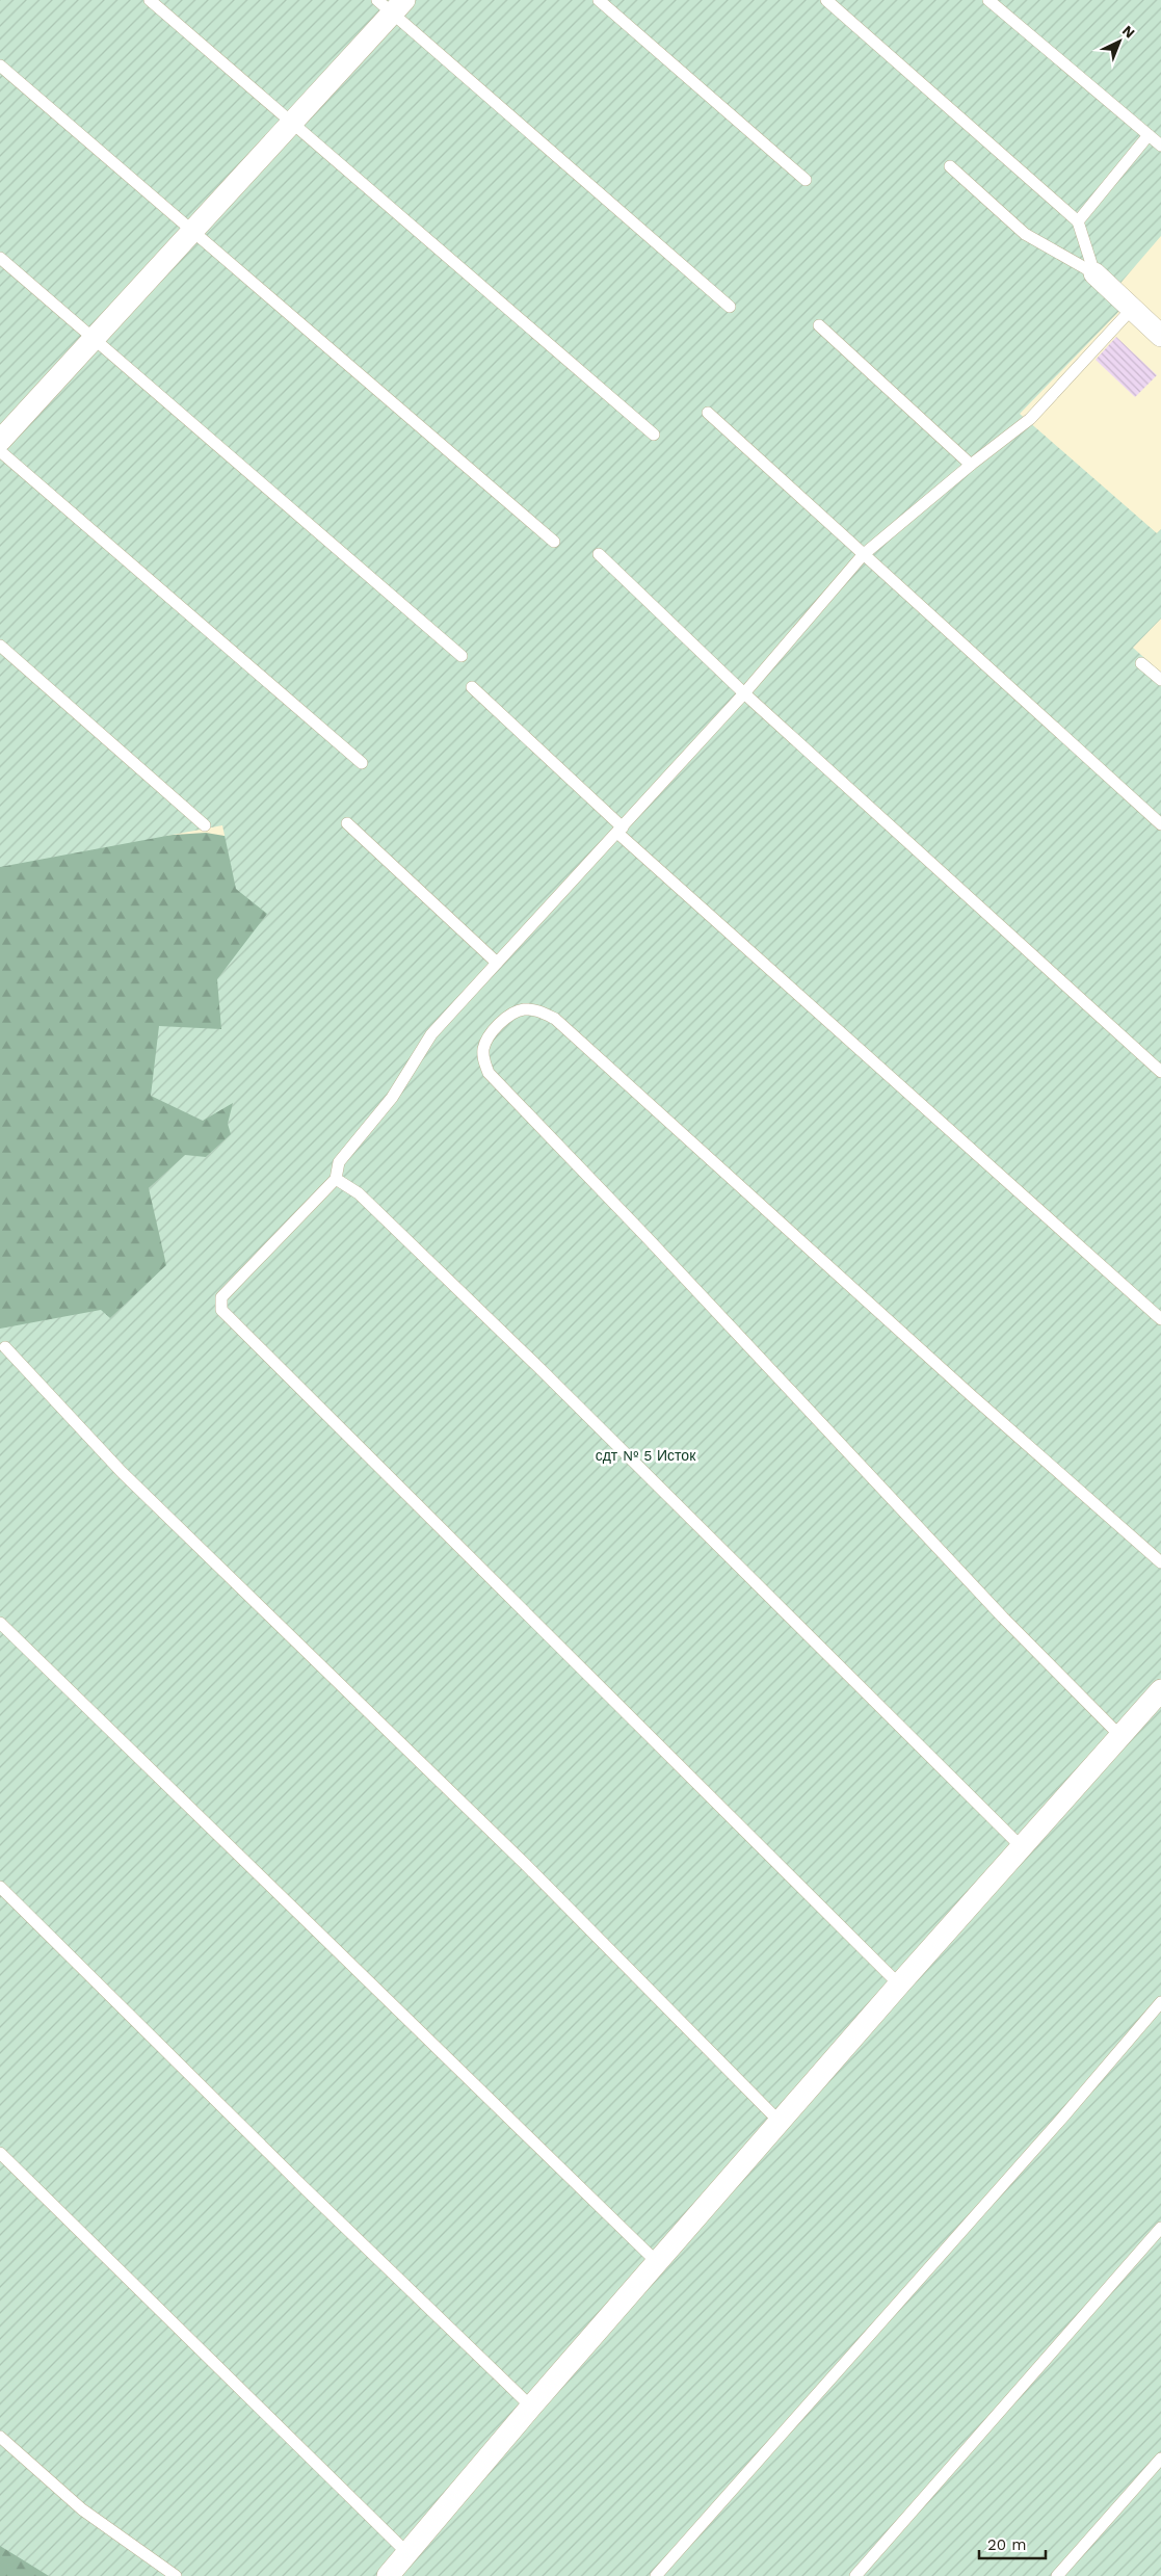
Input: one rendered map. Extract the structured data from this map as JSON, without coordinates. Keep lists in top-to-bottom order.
{
  "parks": ["сдт № 5 Исток"],
  "scale_bar": "20 m",
  "north": "top right"
}
